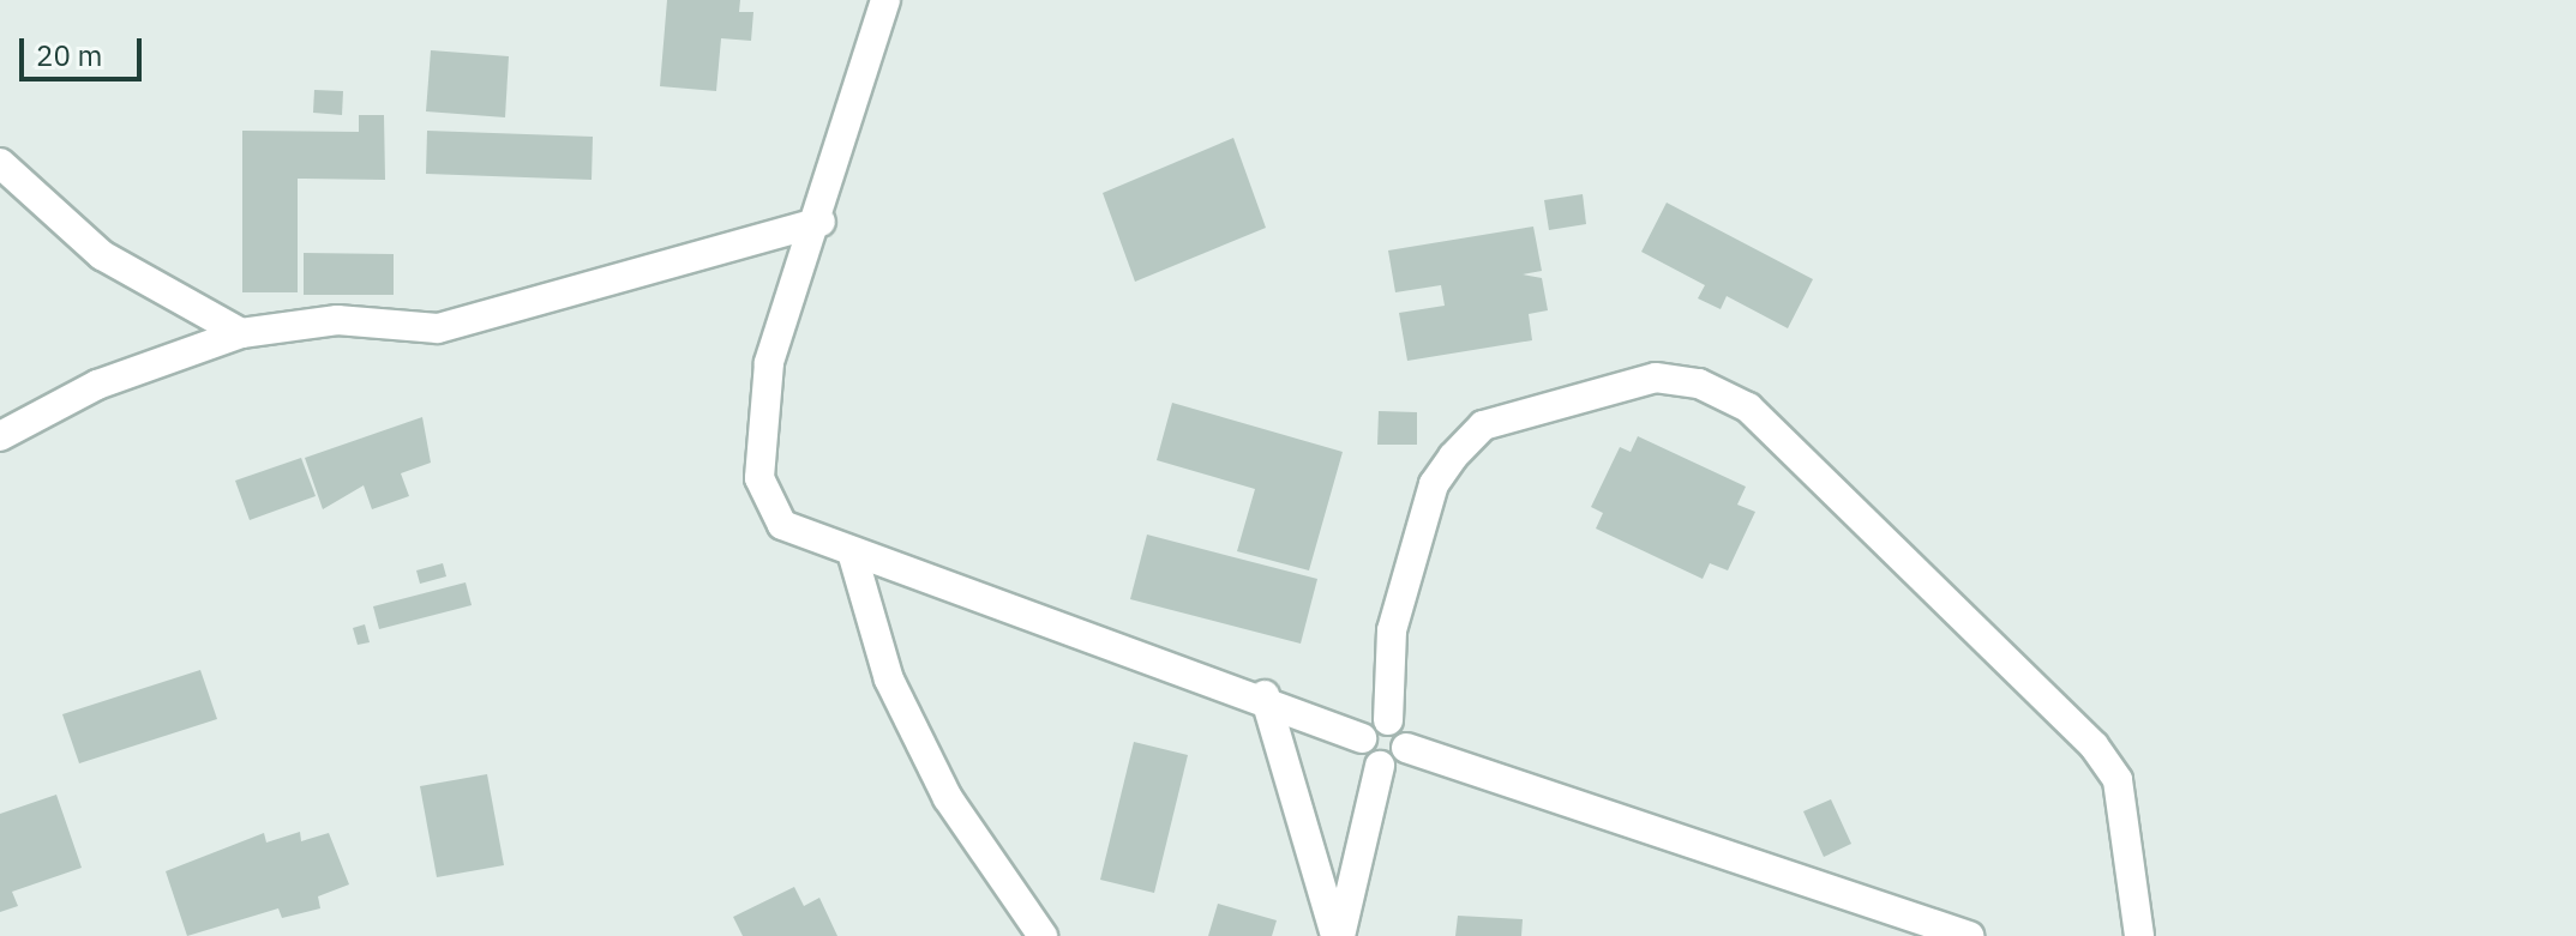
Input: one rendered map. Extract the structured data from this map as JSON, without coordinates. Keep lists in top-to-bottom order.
{
  "scale_bar": "20 m"
}
